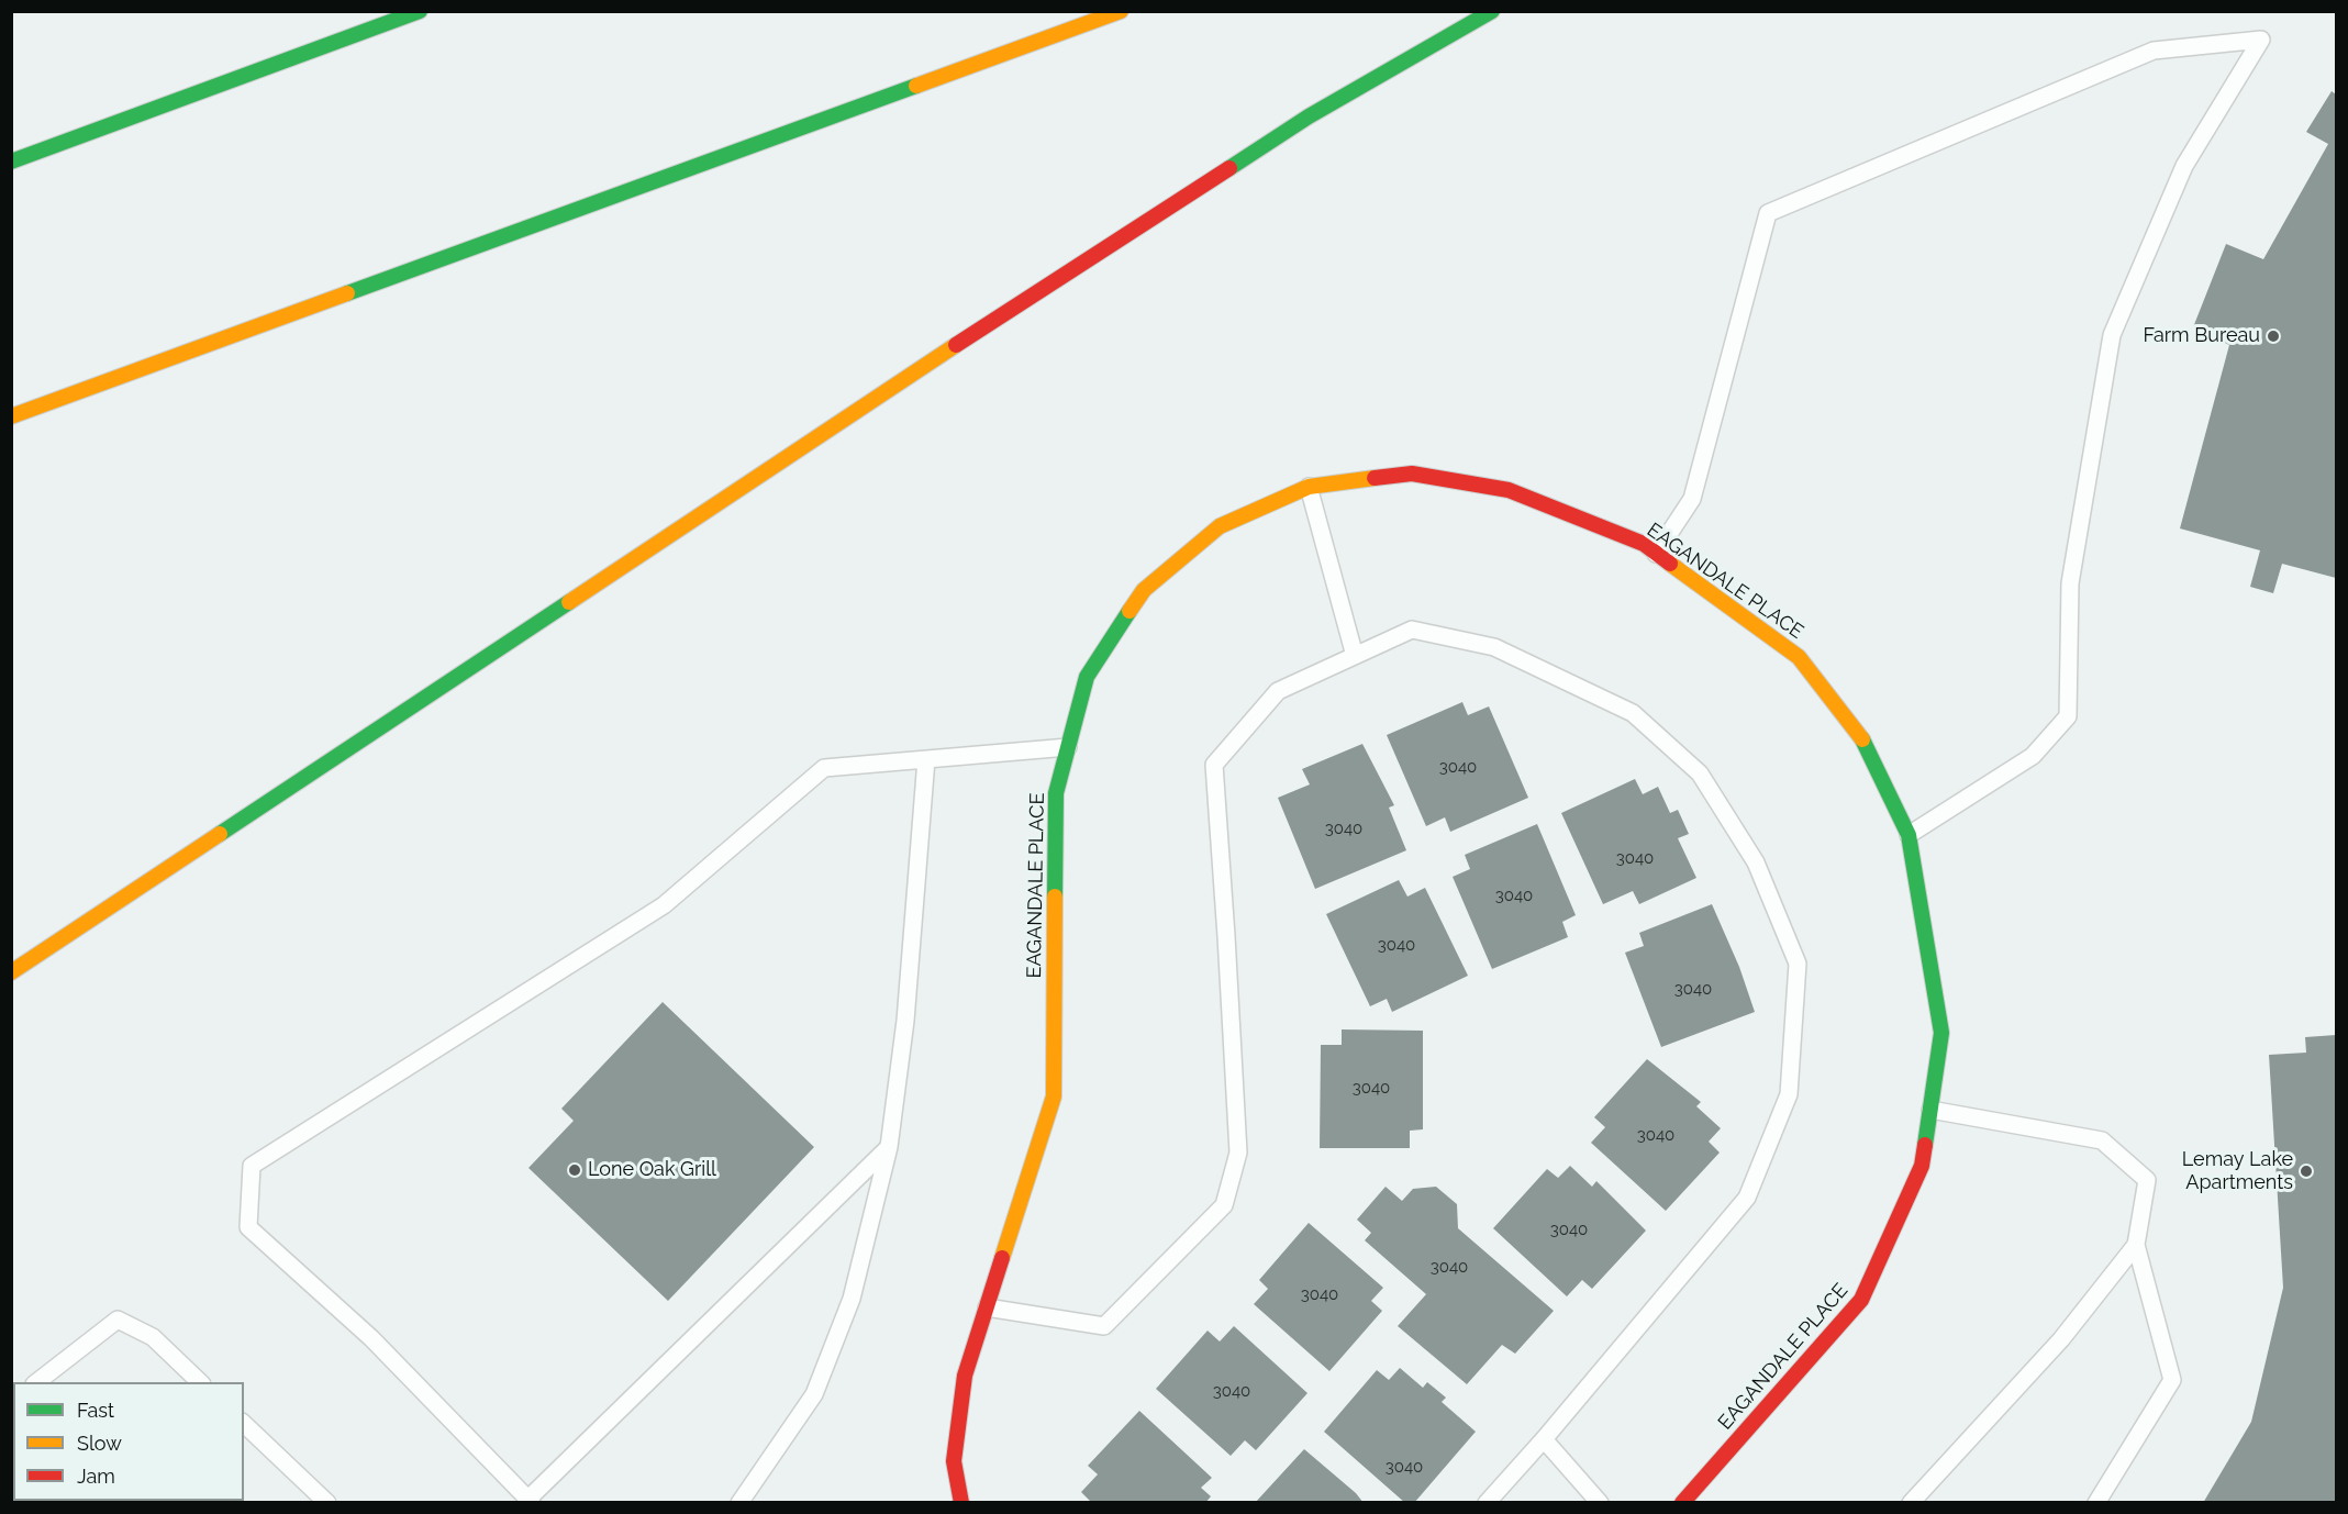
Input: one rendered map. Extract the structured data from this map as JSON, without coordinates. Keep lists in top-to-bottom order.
{
  "streets": {
    "main road": ["EAGANDALE PLACE"]
  },
  "places": ["Farm Bureau", "Lone Oak Grill", "Lemay Lake Apartments"],
  "house_numbers": [
    "3040",
    "3040",
    "3040",
    "3040",
    "3040",
    "3040",
    "3040",
    "3040",
    "3040",
    "3040",
    "3040",
    "3040",
    "3040"
  ],
  "legend": ["Fast", "Slow", "Jam"]
}
